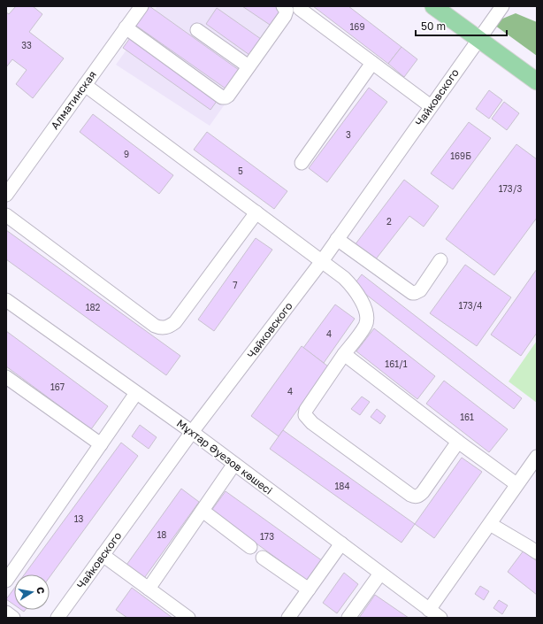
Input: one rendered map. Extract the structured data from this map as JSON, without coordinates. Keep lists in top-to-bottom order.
{
  "streets": {
    "street": ["Чайковского", "Алматинская", "Мұхтар Әуезов көшесі"]
  },
  "crossings": [
    ["Чайковского", "Мұхтар Әуезов көшесі"]
  ],
  "house_numbers": [
    "169",
    "33",
    "3",
    "9",
    "169Б",
    "5",
    "173/3",
    "2",
    "7",
    "173/4",
    "182",
    "4",
    "161/1",
    "167",
    "4",
    "161",
    "184",
    "13",
    "18",
    "173"
  ],
  "scale_bar": "50 m",
  "north": "right"
}
